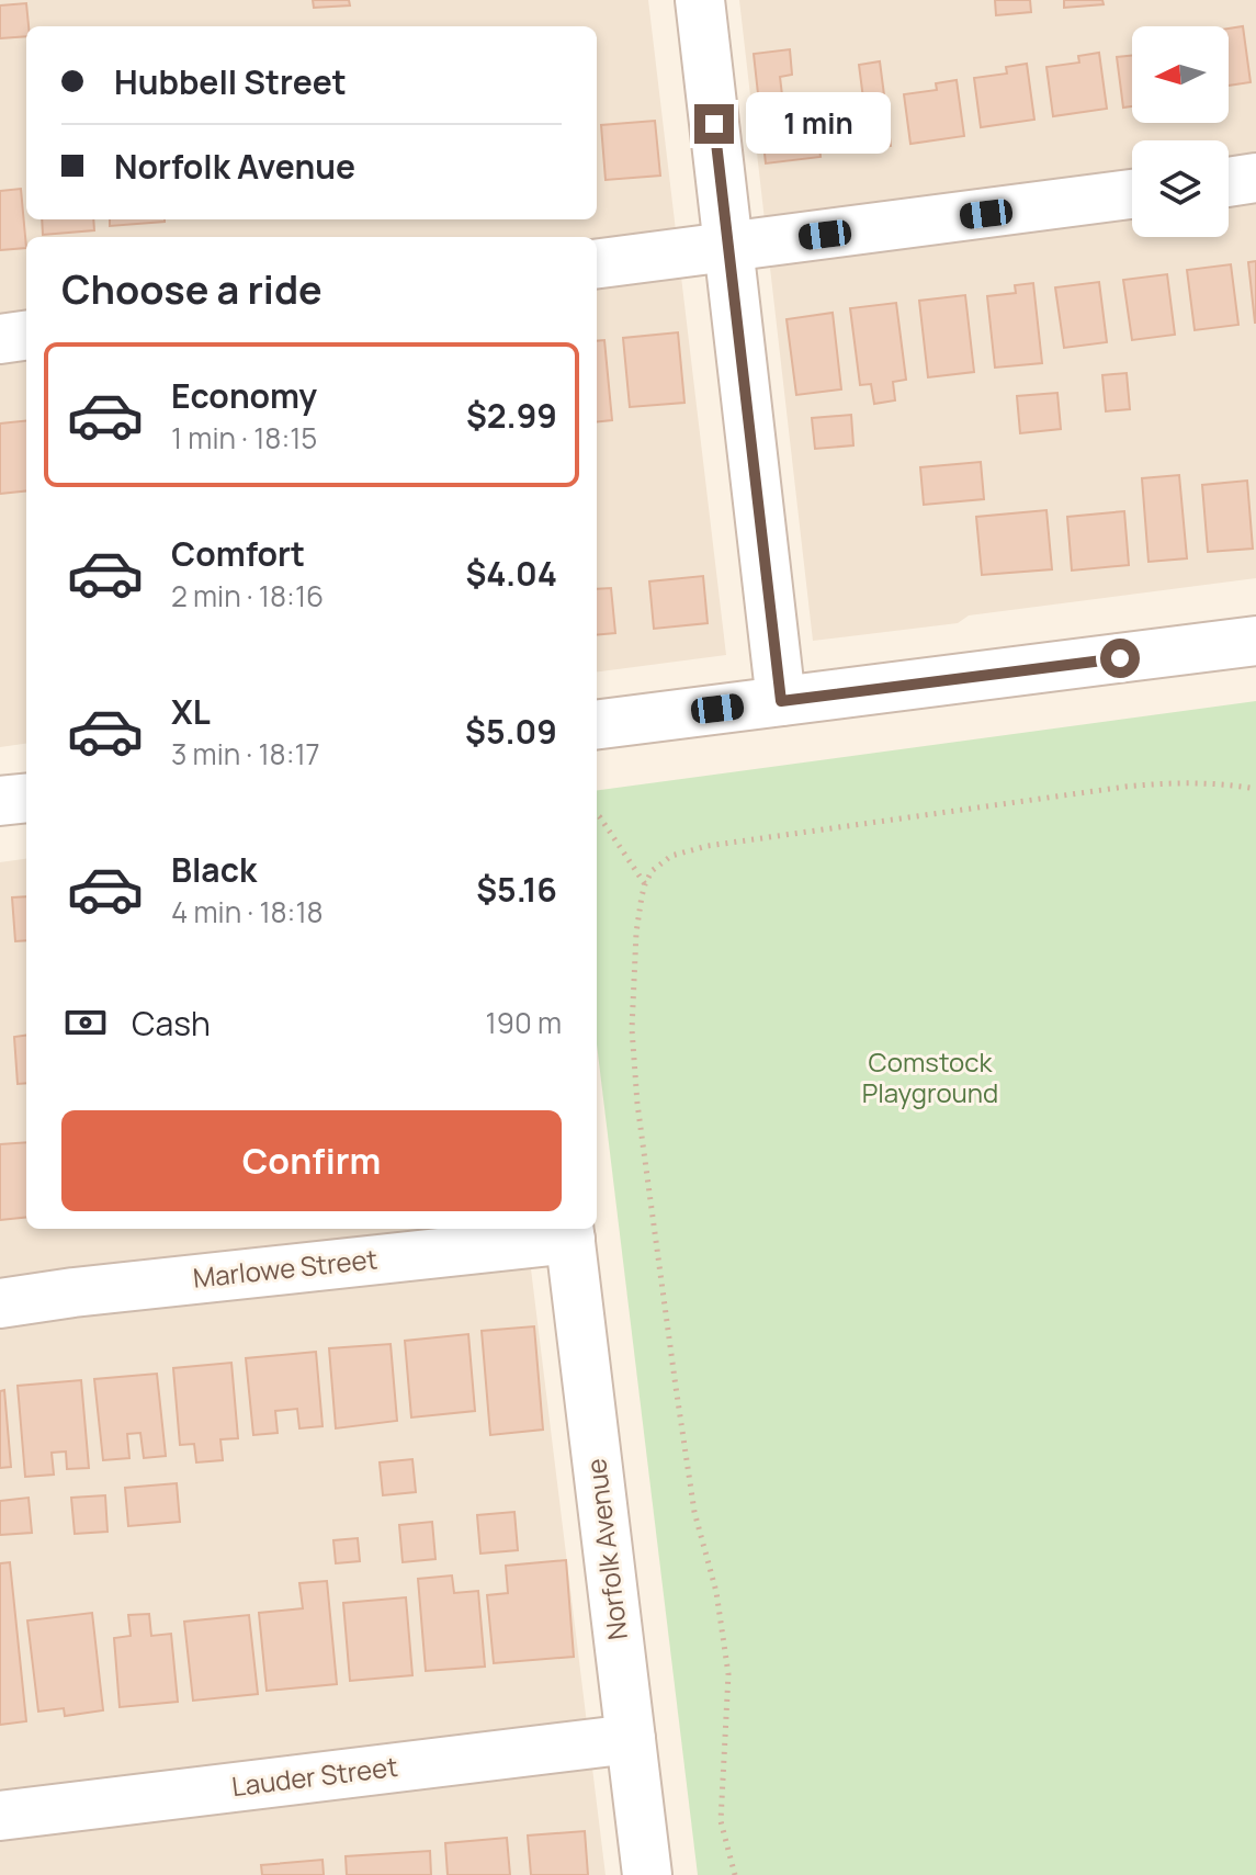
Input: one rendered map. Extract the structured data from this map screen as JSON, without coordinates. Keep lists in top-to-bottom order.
{
  "streets": {
    "street": ["Marlowe Street", "Norfolk Avenue", "Lauder Street"]
  },
  "crossings": [
    ["Marlowe Street", "Norfolk Avenue"],
    ["Norfolk Avenue", "Lauder Street"]
  ],
  "parks": ["Comstock Playground"],
  "north": "left",
  "page": {
    "banner": ["Hubbell Street", "Norfolk Avenue"],
    "bubble": "1 min",
    "heading": "Choose a ride",
    "list": [
      {
        "name": "Economy",
        "note": "1 min · 18:15",
        "value": "$2.99"
      },
      {
        "name": "Comfort",
        "note": "2 min · 18:16",
        "value": "$4.04"
      },
      {
        "name": "XL",
        "note": "3 min · 18:17",
        "value": "$5.09"
      },
      {
        "name": "Black",
        "note": "4 min · 18:18",
        "value": "$5.16"
      }
    ],
    "pay": ["Cash", "190 m"],
    "buttons": "Confirm"
  }
}
